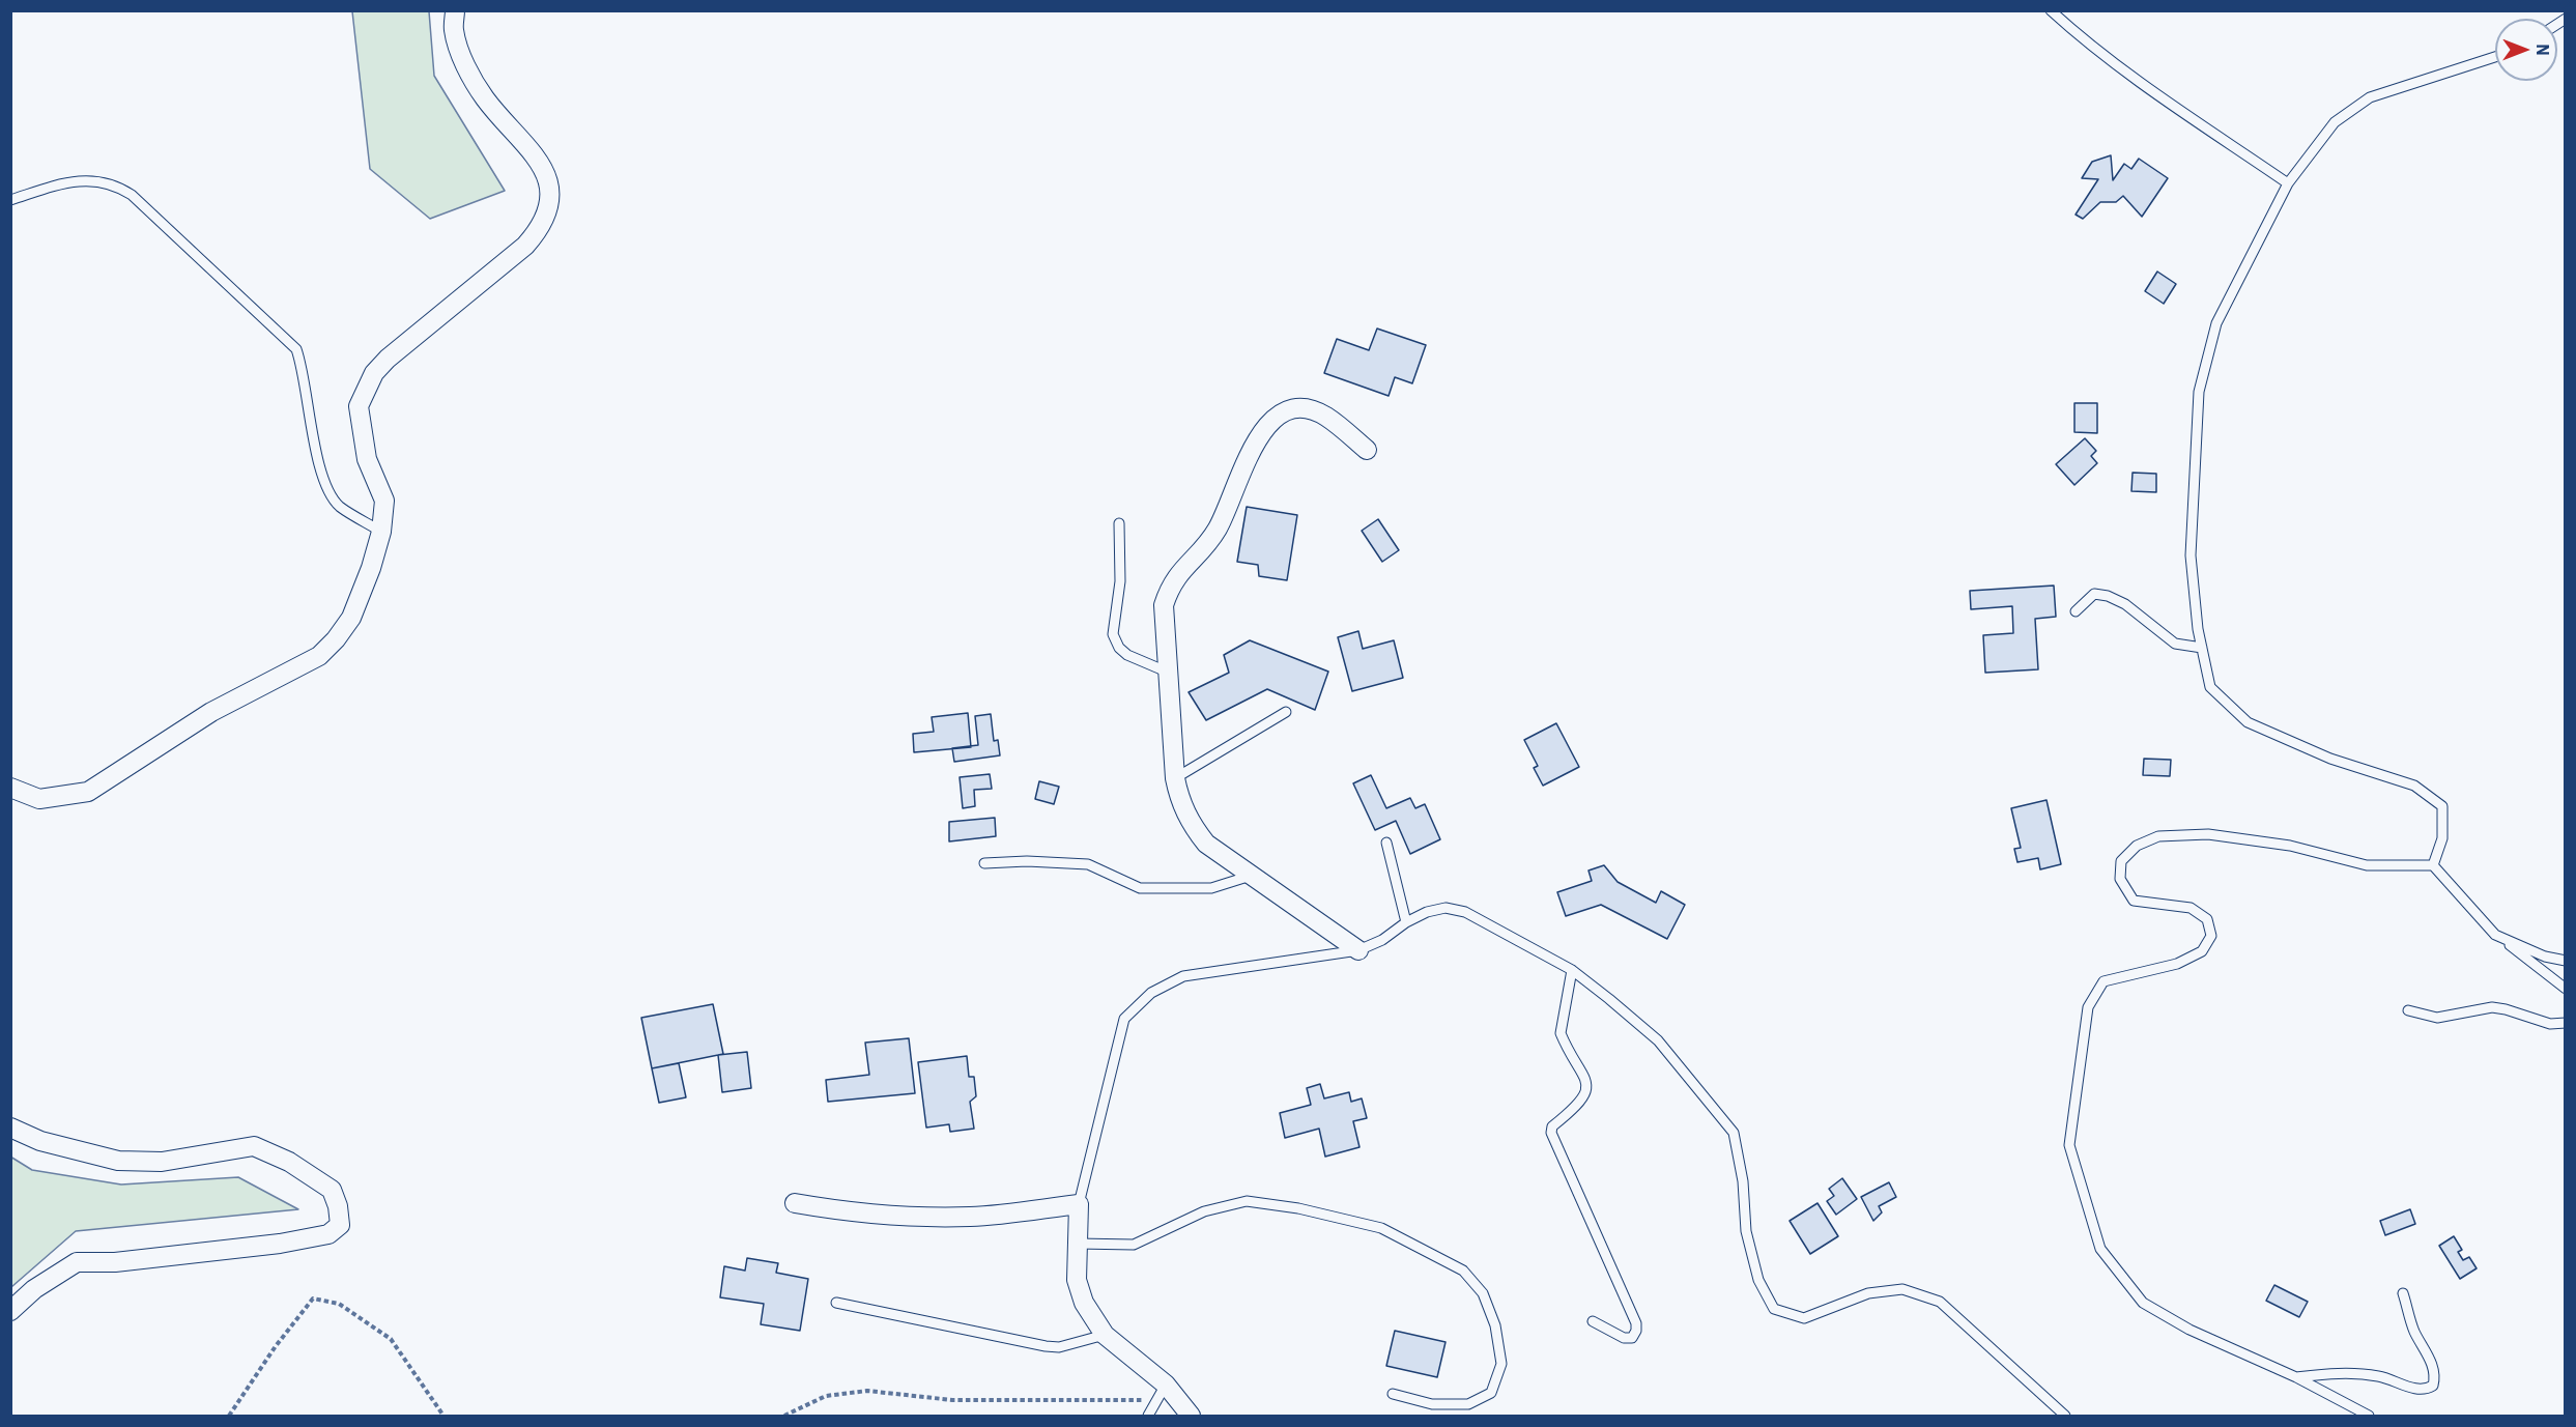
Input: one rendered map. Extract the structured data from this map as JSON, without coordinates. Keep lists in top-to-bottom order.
{
  "north": "right"
}
